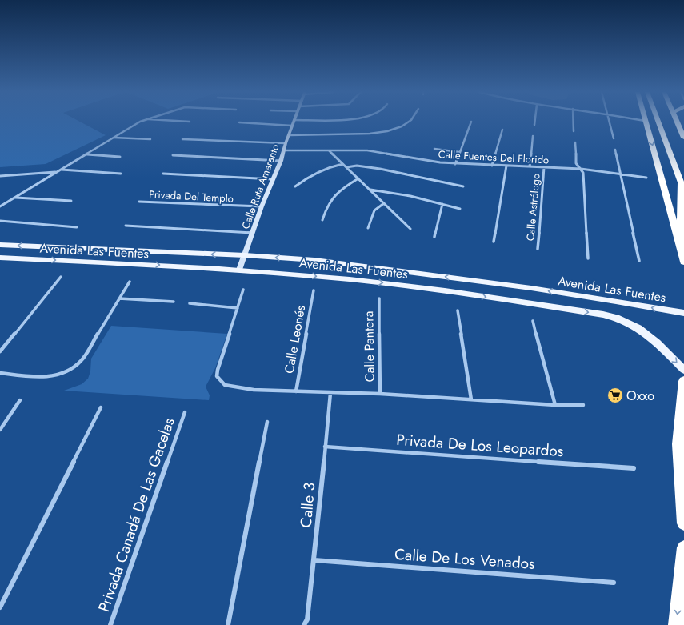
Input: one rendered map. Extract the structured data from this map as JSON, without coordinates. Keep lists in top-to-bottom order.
{
  "streets": {
    "main road": ["Calle Ruta Amaranto", "Avenida Las Fuentes"],
    "street": [
      "Calle Fuentes Del Florido",
      "Privada Del Templo",
      "Calle Astrólogo",
      "Calle Leonés",
      "Calle Pantera",
      "Privada De Los Leopardos",
      "Calle 3",
      "Privada Canadá De Las Gacelas",
      "Calle De Los Venados"
    ]
  },
  "crossings": [
    ["Calle Fuentes Del Florido", "Calle Ruta Amaranto"],
    ["Calle Fuentes Del Florido", "Calle Astrólogo"],
    ["Calle Ruta Amaranto", "Privada Del Templo"],
    ["Calle Ruta Amaranto", "Avenida Las Fuentes"],
    ["Privada De Los Leopardos", "Calle 3"],
    ["Calle 3", "Calle De Los Venados"]
  ],
  "places": {
    "supermarket": ["Oxxo"]
  }
}
